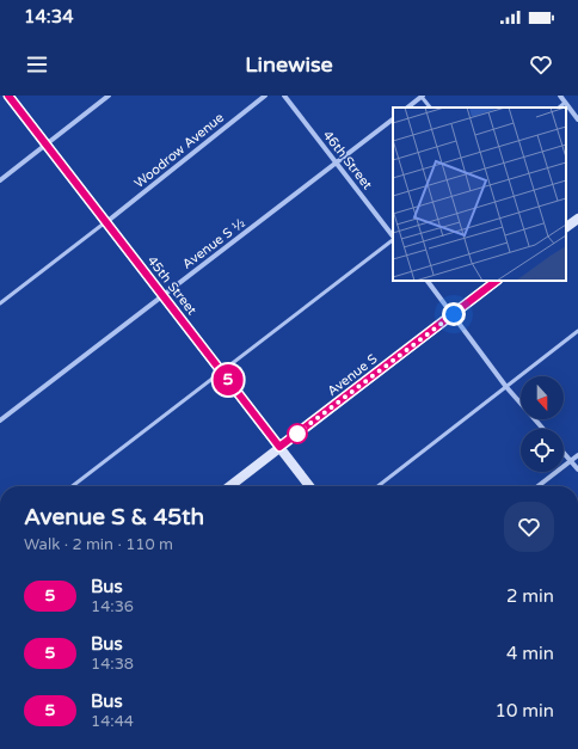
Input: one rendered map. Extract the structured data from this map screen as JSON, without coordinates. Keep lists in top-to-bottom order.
{
  "streets": {
    "main road": ["45th Street", "Avenue S"],
    "street": ["Woodrow Avenue", "46th Street", "Avenue S ½"]
  },
  "crossings": [
    ["Woodrow Avenue", "45th Street"],
    ["46th Street", "Avenue S ½"],
    ["Avenue S ½", "45th Street"],
    ["45th Street", "Avenue S"]
  ],
  "lines": ["bus line 5"],
  "north": "bottom",
  "page": {
    "status": "14:34",
    "header": "Linewise",
    "on_map": "5",
    "heading": ["Avenue S & 45th", "Walk · 2 min · 110 m"],
    "list": [
      {
        "mark": "5",
        "name": "Bus",
        "note": "14:36",
        "value": "2 min"
      },
      {
        "mark": "5",
        "name": "Bus",
        "note": "14:38",
        "value": "4 min"
      },
      {
        "mark": "5",
        "name": "Bus",
        "note": "14:44",
        "value": "10 min"
      }
    ]
  }
}
